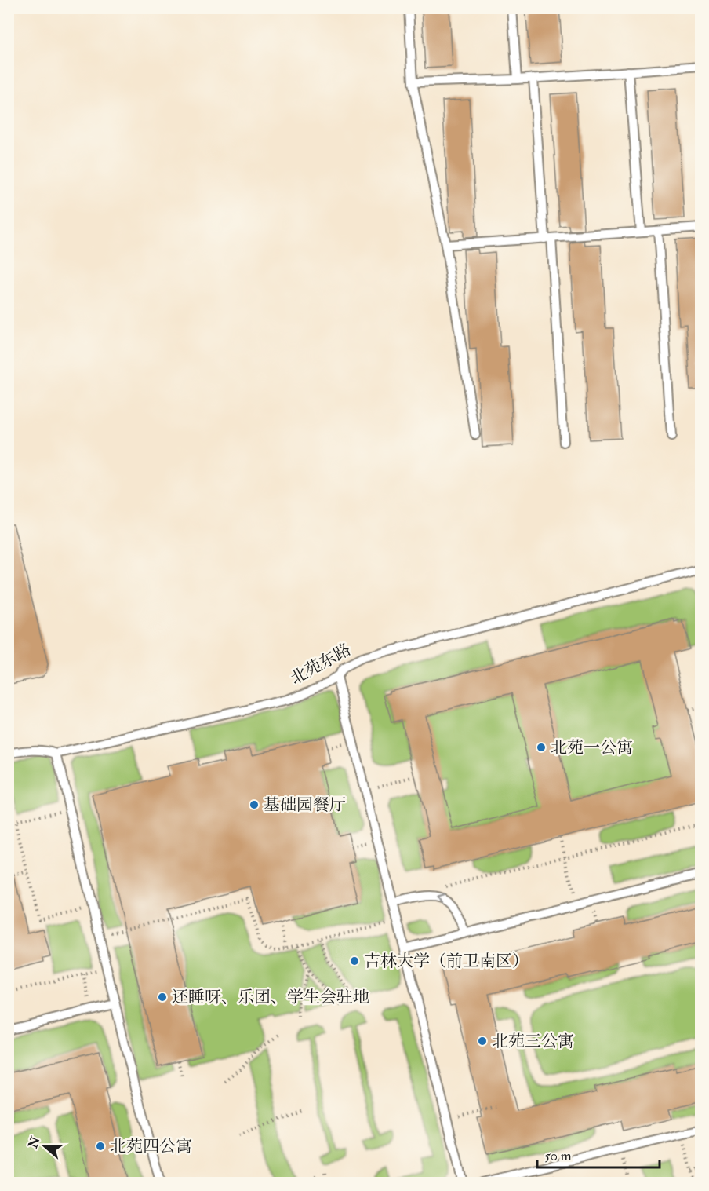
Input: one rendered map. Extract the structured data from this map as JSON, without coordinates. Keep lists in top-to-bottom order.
{
  "streets": {
    "lane": ["北苑东路"]
  },
  "places": [
    "北苑一公寓",
    "基础园餐厅",
    "吉林大学（前卫南区）",
    "还睡呀、乐团、学生会驻地",
    "北苑三公寓",
    "北苑四公寓"
  ],
  "scale_bar": "50 m",
  "north": "left"
}
